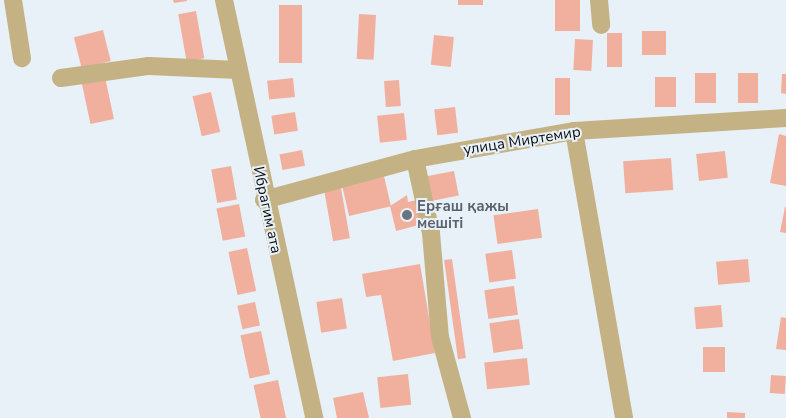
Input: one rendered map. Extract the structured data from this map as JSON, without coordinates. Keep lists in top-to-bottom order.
{
  "streets": {
    "street": ["улица Миртемир", "Ибрагим ата"]
  },
  "crossings": [
    ["улица Миртемир", "Ибрагим ата"]
  ],
  "places": ["Ерғаш қажы мешіті"]
}
